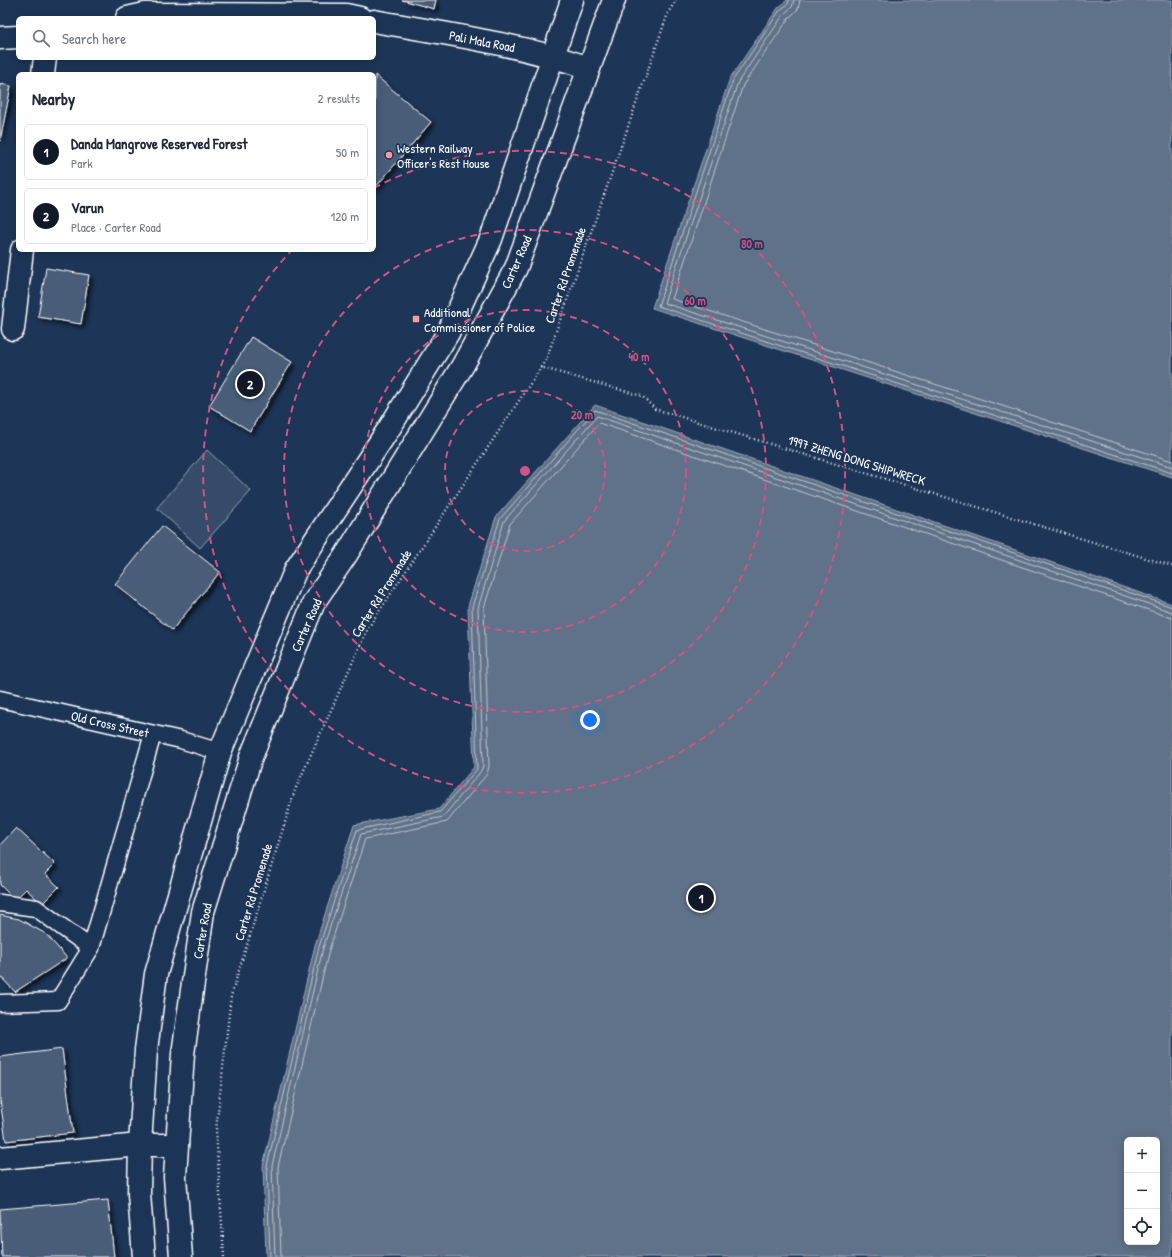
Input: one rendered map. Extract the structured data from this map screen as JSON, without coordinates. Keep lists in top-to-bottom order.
{
  "streets": {
    "main road": ["Pali Mala Road", "Carter Road"],
    "lane": ["Old Cross Street"],
    "path": ["Carter Rd Promenade", "1997 ZHENG DONG SHIPWRECK"]
  },
  "crossings": [
    ["Pali Mala Road", "Carter Road"],
    ["Carter Rd Promenade", "1997 ZHENG DONG SHIPWRECK"]
  ],
  "places": {
    "other": ["Western Railway Officer's Rest House"],
    "transit": ["Additional Commissioner of Police"]
  },
  "page": {
    "search": "Search here",
    "heading": ["Nearby", "2 results"],
    "list": [
      {
        "mark": "1",
        "name": "Danda Mangrove Reserved Forest",
        "note": "Park",
        "value": "50 m"
      },
      {
        "mark": "2",
        "name": "Varun",
        "note": "Place · Carter Road",
        "value": "120 m"
      }
    ],
    "pins": ["2", "1"],
    "map_buttons": ["+", "−"]
  },
  "rings": [
    "80 m",
    "60 m",
    "40 m",
    "20 m"
  ]
}
